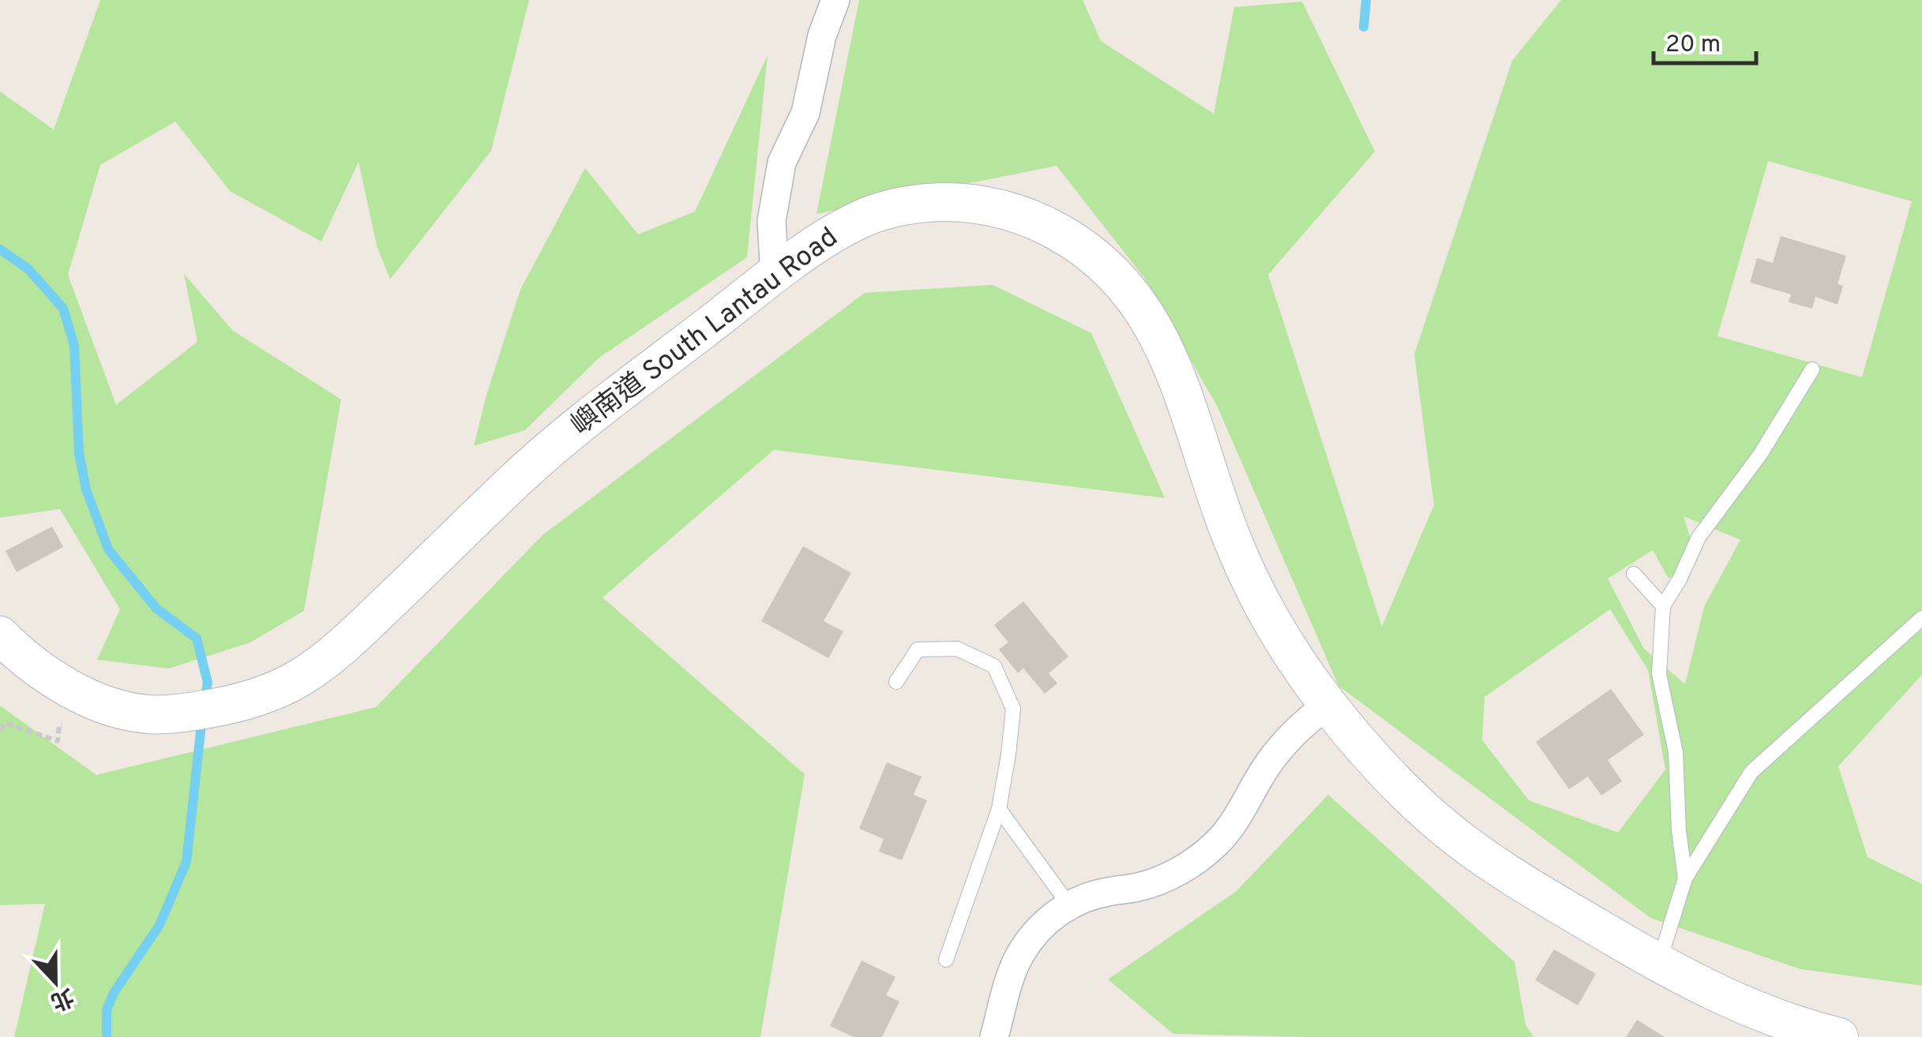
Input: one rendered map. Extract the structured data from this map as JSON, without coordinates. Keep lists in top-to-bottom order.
{
  "streets": {
    "main road": ["嶼南道 South Lantau Road"]
  },
  "scale_bar": "20 m",
  "north": "bottom"
}
